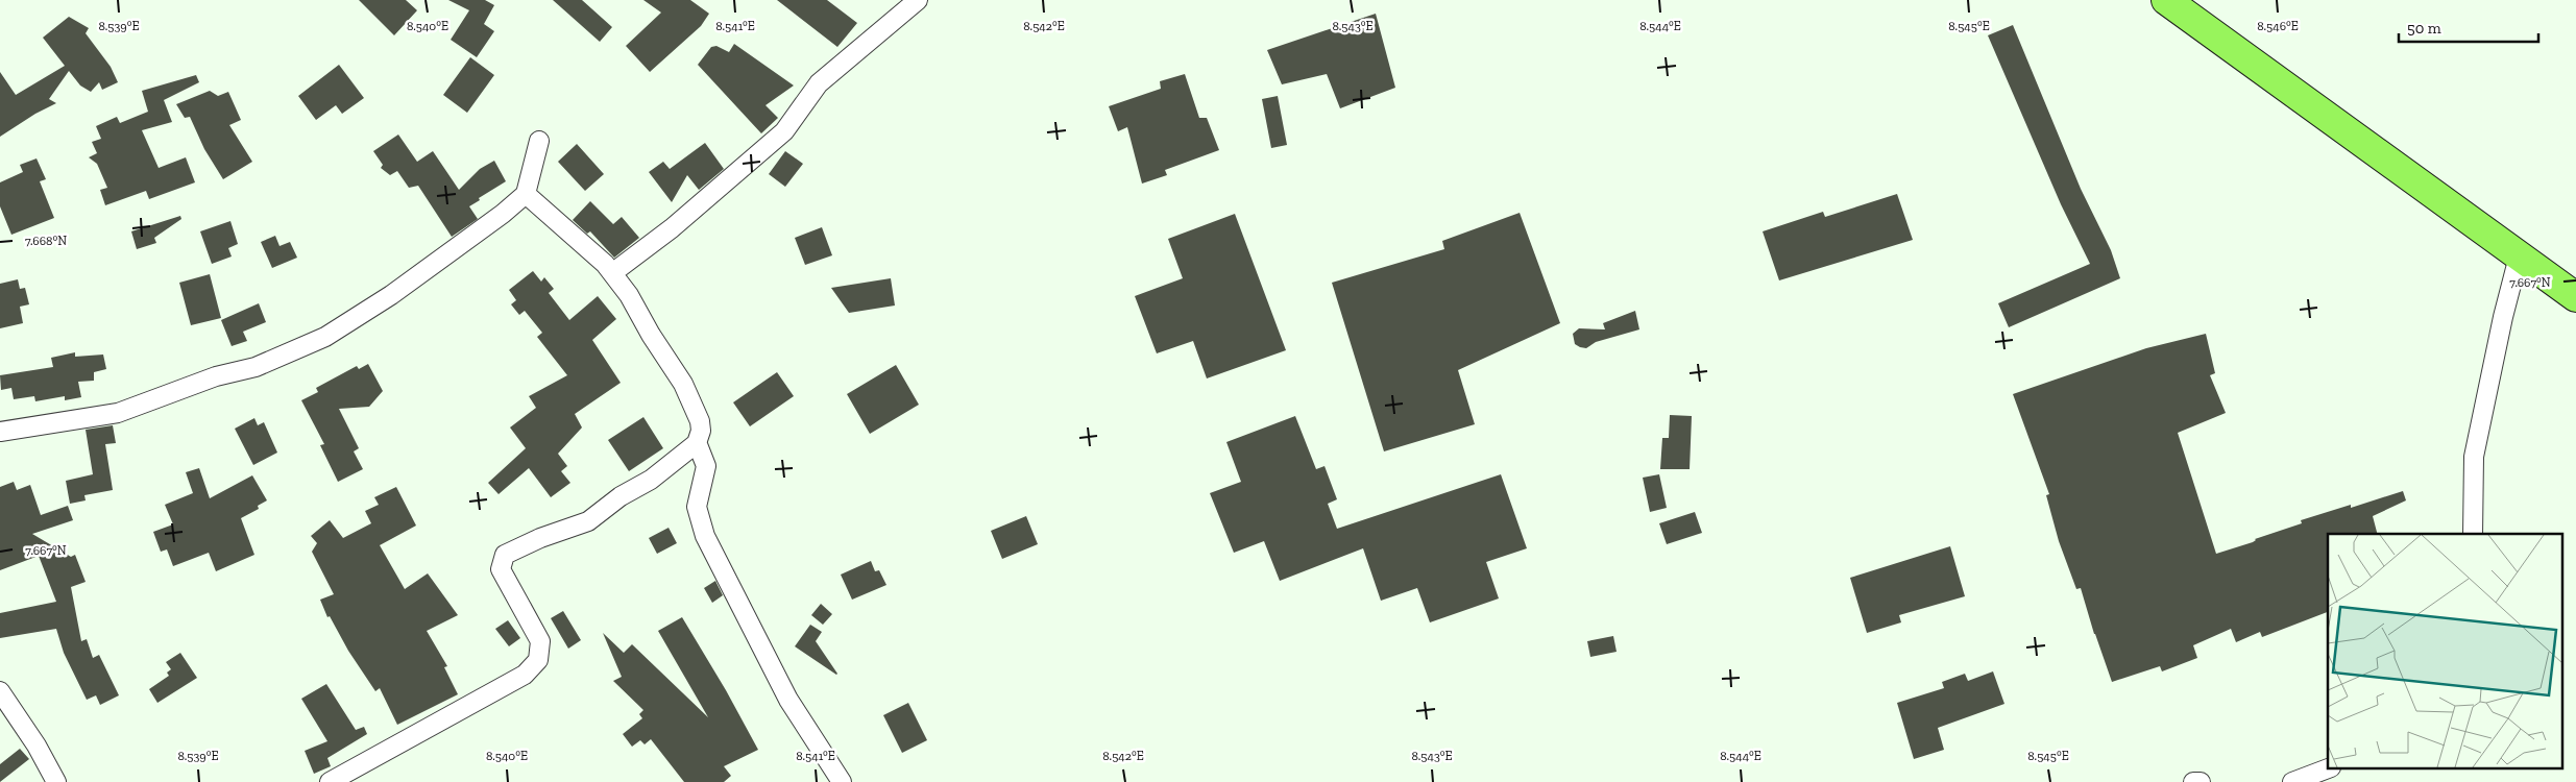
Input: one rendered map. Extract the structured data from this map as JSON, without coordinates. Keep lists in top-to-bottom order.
{
  "scale_bar": "50 m",
  "coordinates": [
    "8.539°E",
    "8.540°E",
    "8.541°E",
    "8.542°E",
    "8.543°E",
    "8.544°E",
    "8.545°E",
    "8.546°E",
    "7.668°N",
    "7.667°N"
  ]
}
